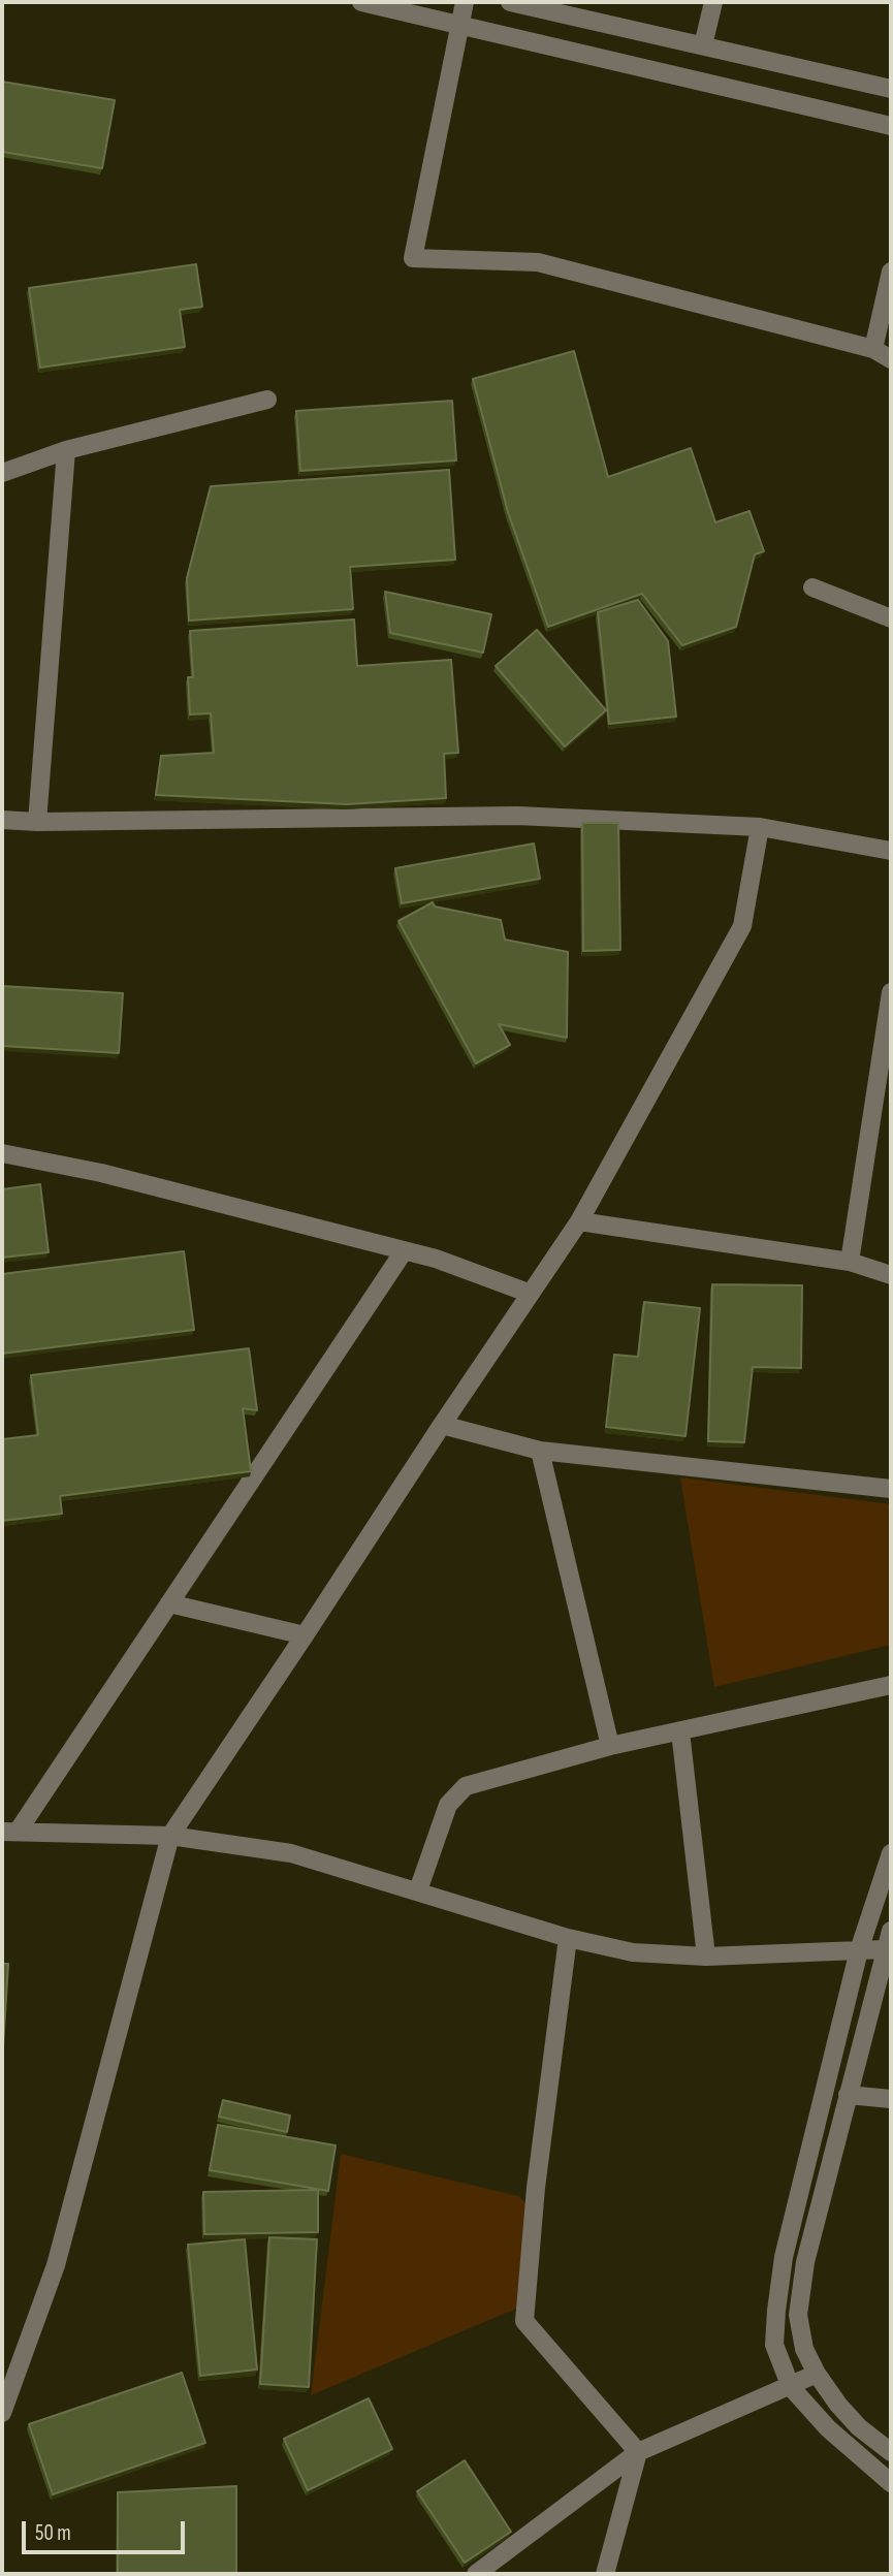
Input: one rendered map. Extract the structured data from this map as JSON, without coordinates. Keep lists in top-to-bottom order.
{
  "scale_bar": "50 m"
}
